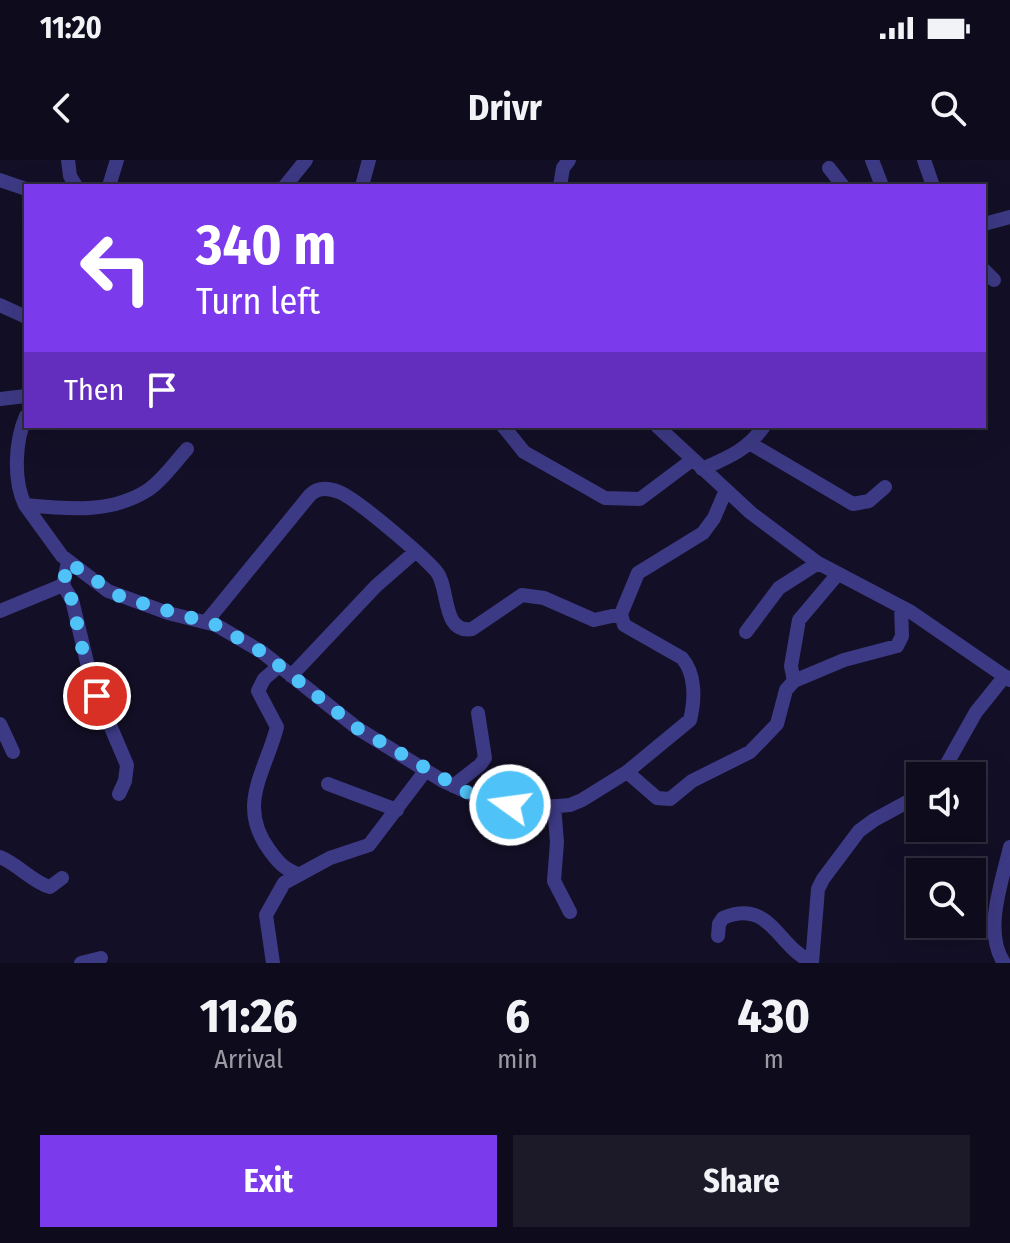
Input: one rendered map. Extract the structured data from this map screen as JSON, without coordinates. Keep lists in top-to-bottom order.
{
  "page": {
    "status": "11:20",
    "header": "Drivr",
    "turn": ["340 m", "Turn left"],
    "then": "Then",
    "eta": [
      "11:26",
      "Arrival",
      "6",
      "min",
      "430",
      "m"
    ],
    "buttons": ["Exit", "Share"]
  }
}
